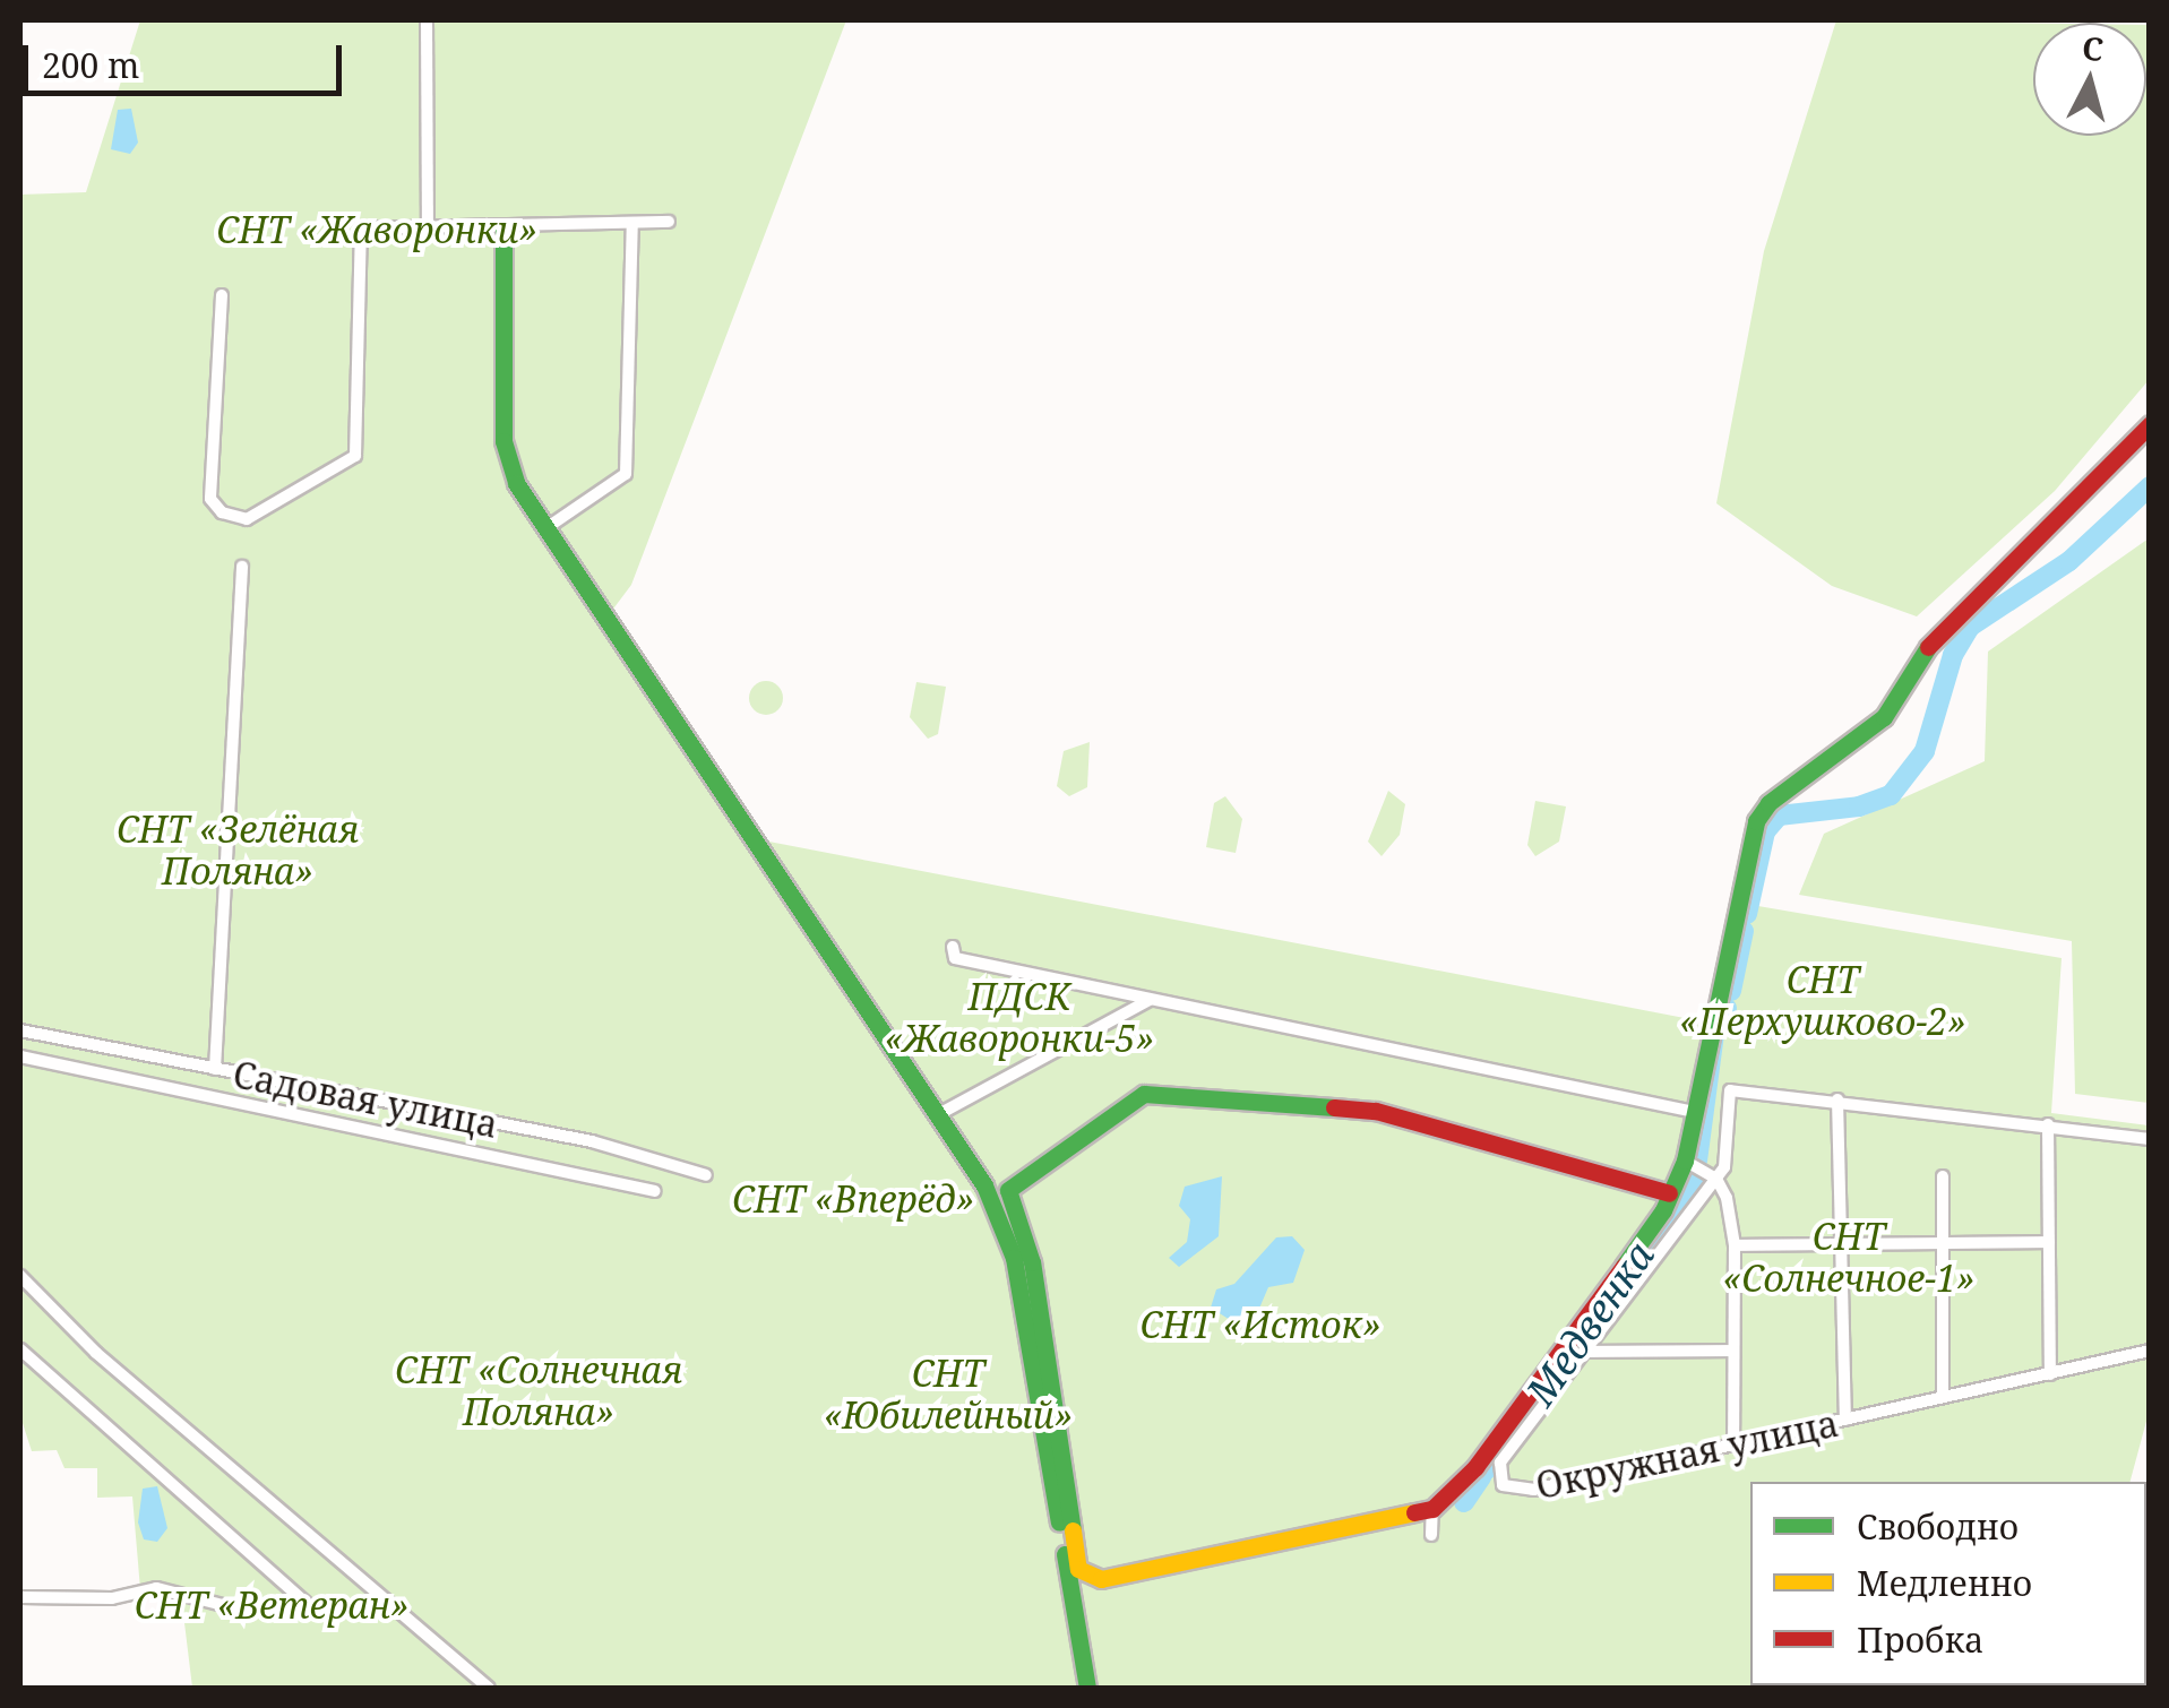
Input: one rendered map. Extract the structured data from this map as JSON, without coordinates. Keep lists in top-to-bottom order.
{
  "streets": {
    "street": ["Садовая улица", "Окружная улица"]
  },
  "water": ["Медвенка"],
  "parks": [
    "СНТ «Жаворонки»",
    "СНТ «Зелёная Поляна»",
    "СНТ «Перхушково-2»",
    "ПДСК «Жаворонки-5»",
    "СНТ «Вперёд»",
    "СНТ «Солнечное-1»",
    "СНТ «Исток»",
    "СНТ «Солнечная Поляна»",
    "СНТ «Юбилейный»",
    "СНТ «Ветеран»"
  ],
  "legend": ["Свободно", "Медленно", "Пробка"],
  "scale_bar": "200 m",
  "north": "top"
}
